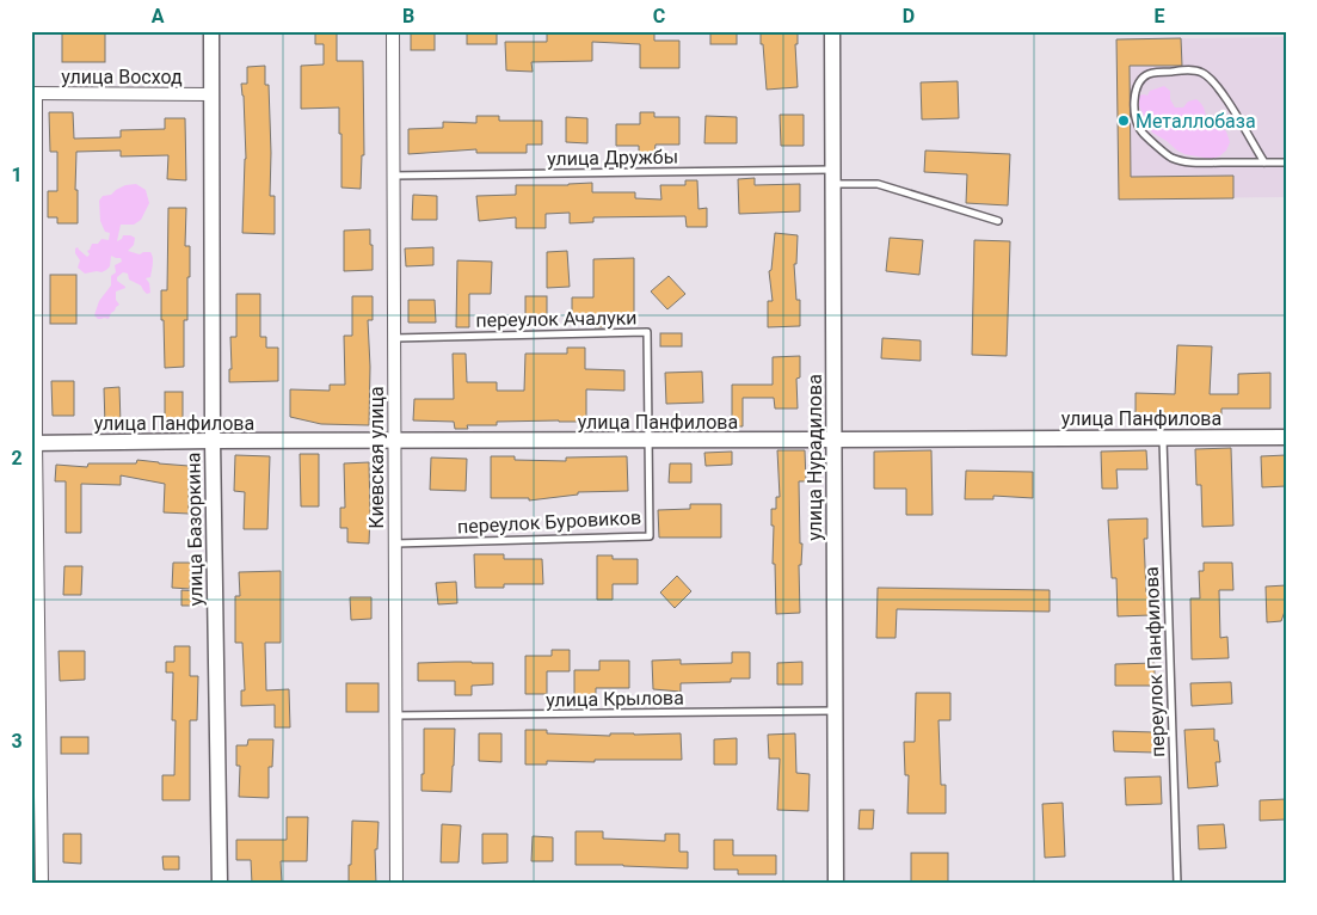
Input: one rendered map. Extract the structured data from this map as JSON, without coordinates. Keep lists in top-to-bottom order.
{
  "streets": {
    "street": [
      "улица Восход",
      "улица Панфилова",
      "Киевская улица",
      "улица Нурадилова",
      "улица Базоркина"
    ],
    "lane": [
      "улица Дружбы",
      "переулок Ачалуки",
      "переулок Буровиков",
      "переулок Панфилова",
      "улица Крылова"
    ]
  },
  "crossings": [
    ["улица Восход", "улица Базоркина"],
    ["улица Дружбы", "Киевская улица"],
    ["улица Дружбы", "улица Нурадилова"],
    ["переулок Ачалуки", "улица Панфилова"],
    ["переулок Ачалуки", "Киевская улица"],
    ["переулок Ачалуки", "переулок Буровиков"],
    ["улица Панфилова", "Киевская улица"],
    ["улица Панфилова", "улица Нурадилова"],
    ["улица Панфилова", "переулок Буровиков"],
    ["улица Панфилова", "улица Базоркина"],
    ["улица Панфилова", "переулок Панфилова"],
    ["Киевская улица", "переулок Буровиков"],
    ["Киевская улица", "улица Крылова"],
    ["улица Нурадилова", "улица Крылова"]
  ],
  "places": ["Металлобаза"],
  "grid": {
    "columns": [
      "A",
      "B",
      "C",
      "D",
      "E"
    ],
    "rows": ["1", "2", "3"]
  }
}
